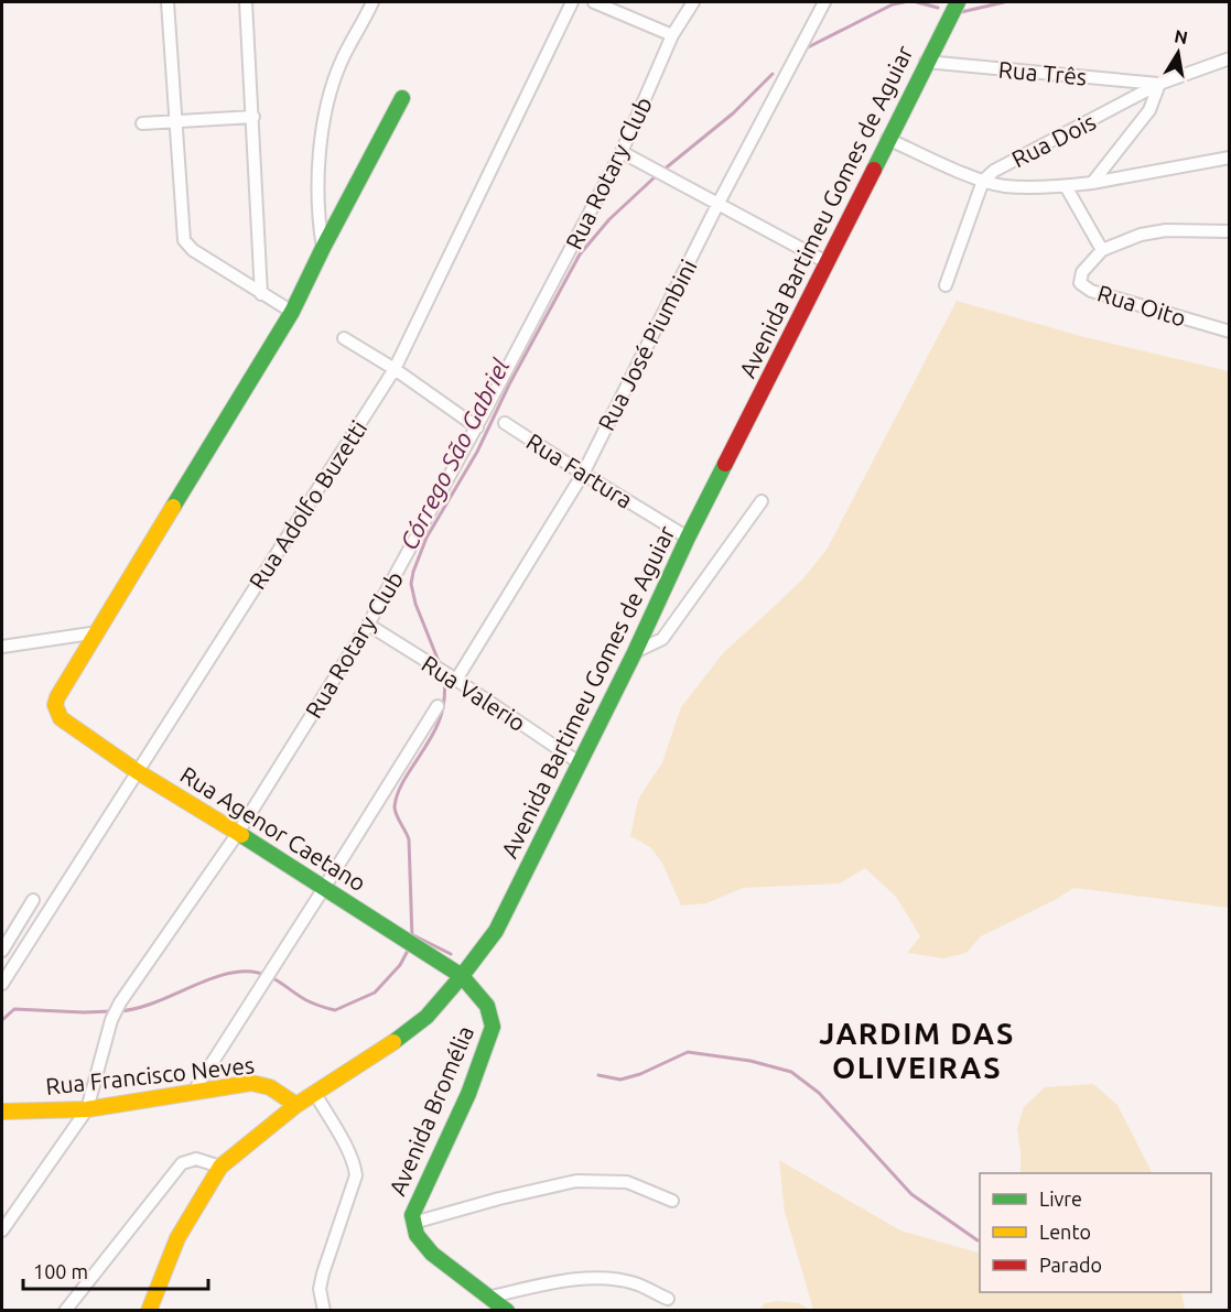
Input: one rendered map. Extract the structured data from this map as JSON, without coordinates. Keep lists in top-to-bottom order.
{
  "streets": {
    "street": [
      "Rua Três",
      "Rua Dois",
      "Rua Rotary Club",
      "Avenida Bartimeu Gomes de Aguiar",
      "Rua Oito",
      "Rua José Piumbini",
      "Rua Fartura",
      "Rua Adolfo Buzetti",
      "Rua Valerio",
      "Rua Agenor Caetano",
      "Rua Francisco Neves",
      "Avenida Bromélia"
    ]
  },
  "crossings": [
    ["Rua Três", "Rua Dois"],
    ["Rua Três", "Avenida Bartimeu Gomes de Aguiar"],
    ["Rua Rotary Club", "Rua Valerio"],
    ["Rua Rotary Club", "Rua Agenor Caetano"],
    ["Rua Rotary Club", "Rua Francisco Neves"],
    ["Avenida Bartimeu Gomes de Aguiar", "Rua Fartura"],
    ["Avenida Bartimeu Gomes de Aguiar", "Rua Valerio"],
    ["Avenida Bartimeu Gomes de Aguiar", "Rua Agenor Caetano"],
    ["Avenida Bartimeu Gomes de Aguiar", "Rua Francisco Neves"],
    ["Avenida Bartimeu Gomes de Aguiar", "Avenida Bromélia"],
    ["Rua José Piumbini", "Rua Fartura"],
    ["Rua José Piumbini", "Rua Valerio"],
    ["Rua Adolfo Buzetti", "Rua Agenor Caetano"],
    ["Rua Agenor Caetano", "Avenida Bromélia"]
  ],
  "districts": ["JARDIM DAS OLIVEIRAS"],
  "water": ["Córrego São Gabriel"],
  "legend": ["Livre", "Lento", "Parado"],
  "scale_bar": "100 m",
  "north": "top"
}
